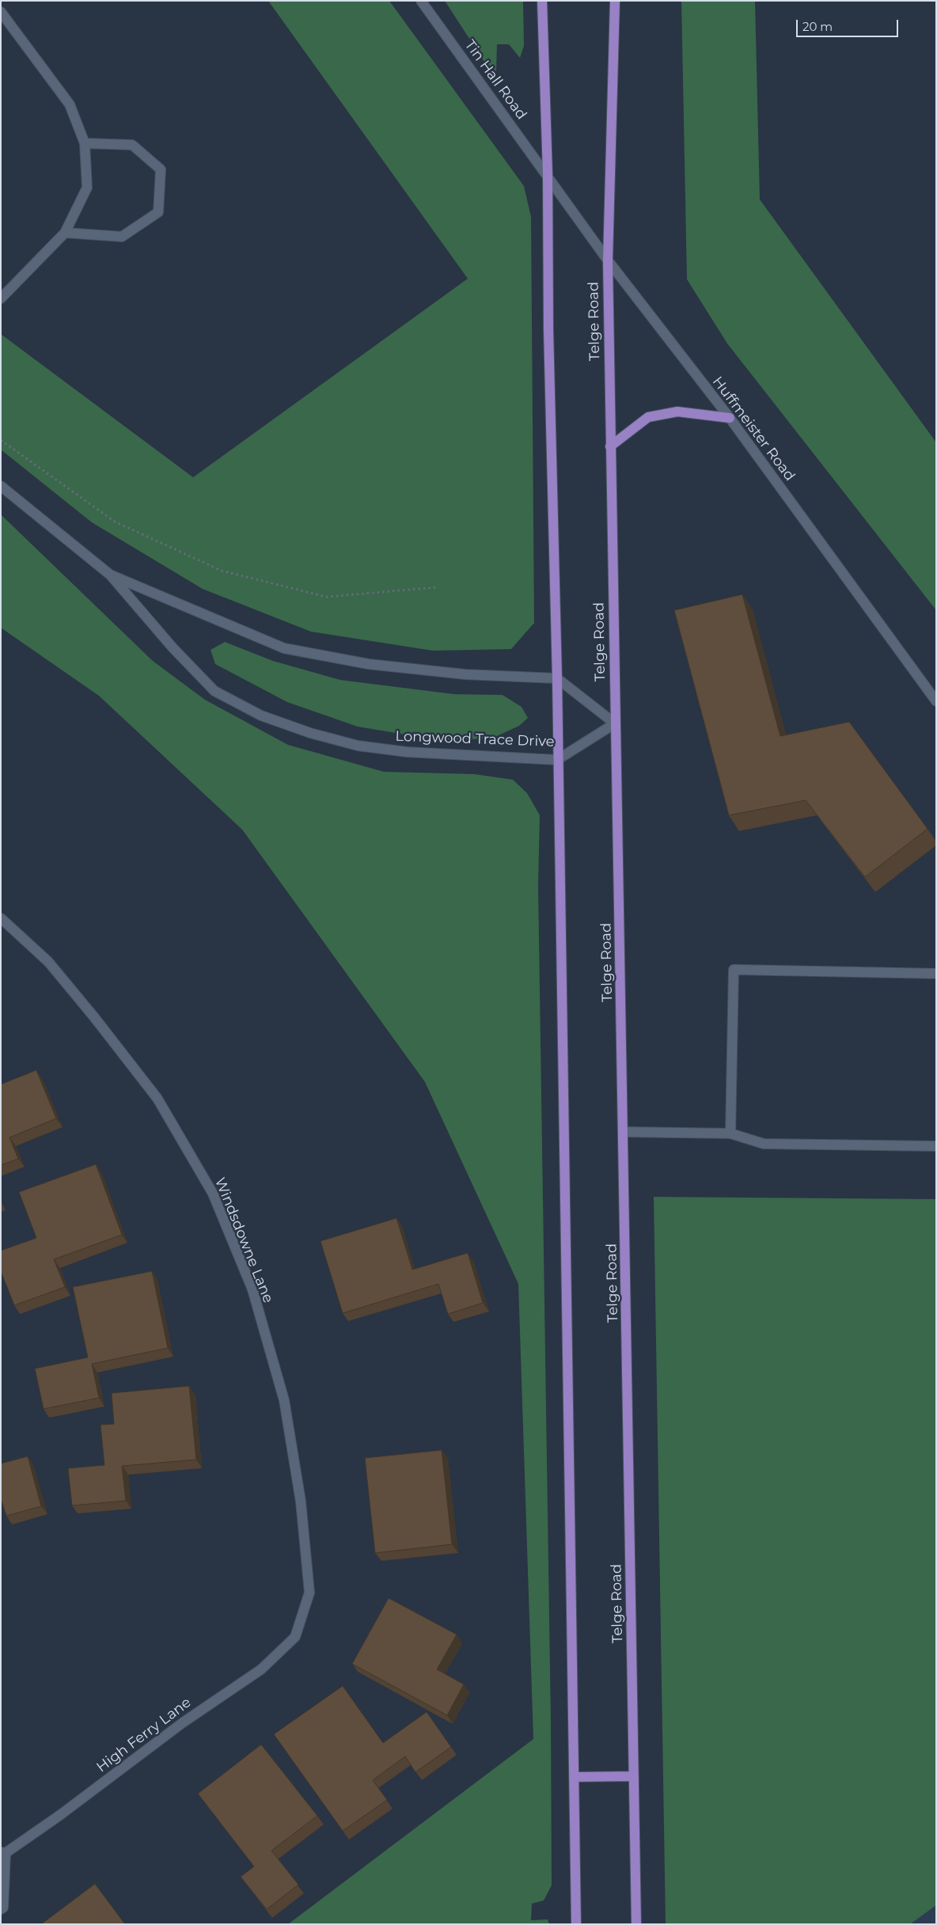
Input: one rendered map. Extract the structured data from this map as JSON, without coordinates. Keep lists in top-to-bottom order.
{
  "streets": {
    "main road": ["Telge Road"],
    "street": [
      "Tin Hall Road",
      "Huffmeister Road",
      "Longwood Trace Drive",
      "Windsdowne Lane",
      "High Ferry Lane"
    ]
  },
  "crossings": [
    ["Tin Hall Road", "Huffmeister Road"],
    ["Telge Road", "Huffmeister Road"],
    ["Telge Road", "Longwood Trace Drive"],
    ["Windsdowne Lane", "High Ferry Lane"]
  ],
  "scale_bar": "20 m"
}
